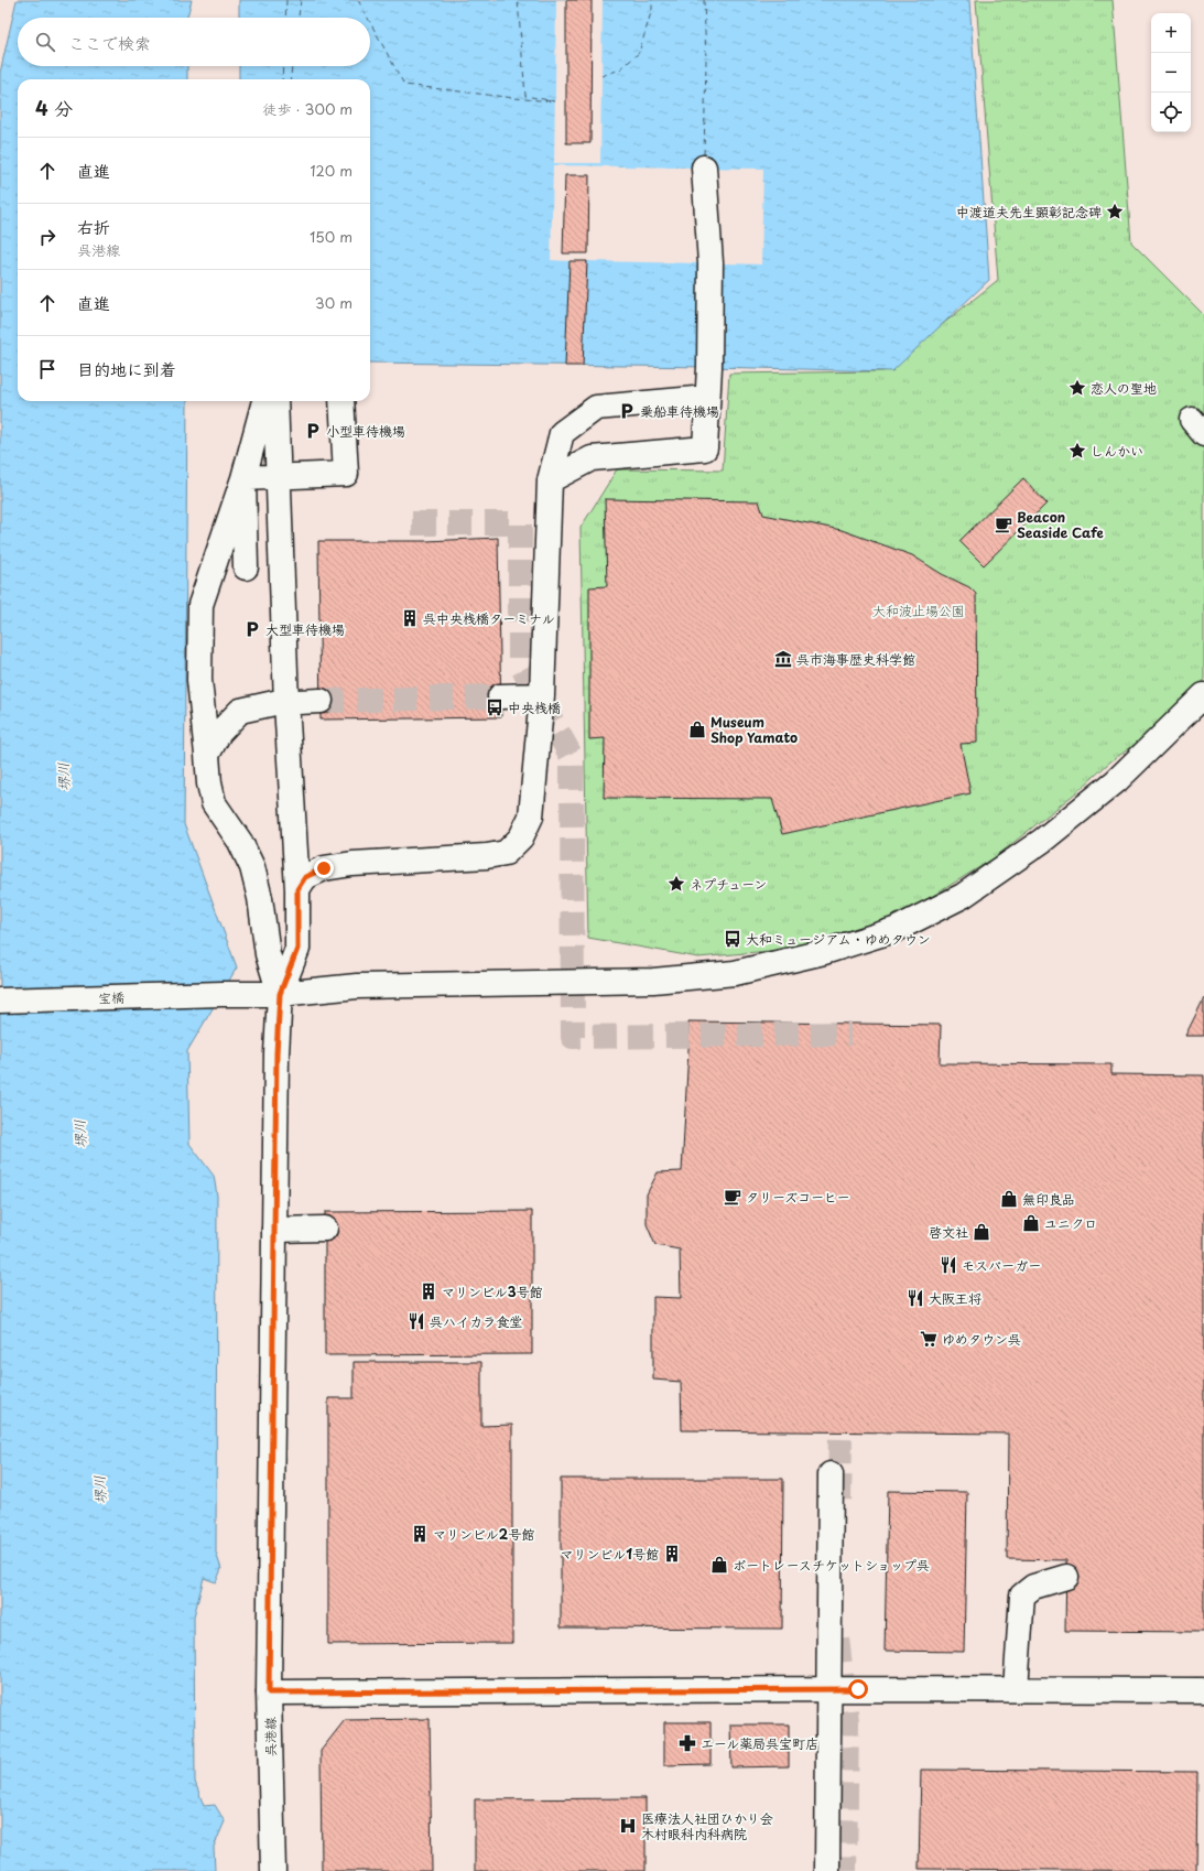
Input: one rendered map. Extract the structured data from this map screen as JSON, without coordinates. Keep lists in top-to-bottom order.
{
  "streets": {
    "street": ["宝橋", "呉港線"]
  },
  "crossings": [
    ["宝橋", "呉港線"]
  ],
  "water": ["堺川"],
  "parks": ["大和波止場公園"],
  "places": {
    "place": [
      "中渡道夫先生顕彰記念碑",
      "恋人の聖地",
      "しんかい",
      "ネプチューン"
    ],
    "parking": ["乗船車待機場", "小型車待機場", "大型車待機場"],
    "cafe": ["Beacon Seaside Cafe", "タリーズコーヒー"],
    "building": [
      "呉中央桟橋ターミナル",
      "マリンビル3号館",
      "マリンビル2号館",
      "マリンビル1号館"
    ],
    "museum": ["呉市海事歴史科学館"],
    "bus stop": ["中央桟橋", "大和ミュージアム・ゆめタウン"],
    "shop": [
      "Museum Shop Yamato",
      "無印良品",
      "ユニクロ",
      "啓文社",
      "ボートレースチケットショップ呉"
    ],
    "restaurant": ["モスバーガー", "大阪王将", "呉ハイカラ食堂"],
    "supermarket": ["ゆめタウン呉"],
    "pharmacy": ["エール薬局呉宝町店"],
    "hospital": ["医療法人社団ひかり会 木村眼科内科病院"]
  },
  "page": {
    "map_buttons": ["+", "−"],
    "search": "ここで検索",
    "heading": ["4 分", "徒歩 · 300 m"],
    "list": [
      ["直進", "120 m"],
      ["右折", "呉港線", "150 m"],
      ["直進", "30 m"],
      "目的地に到着"
    ]
  }
}
